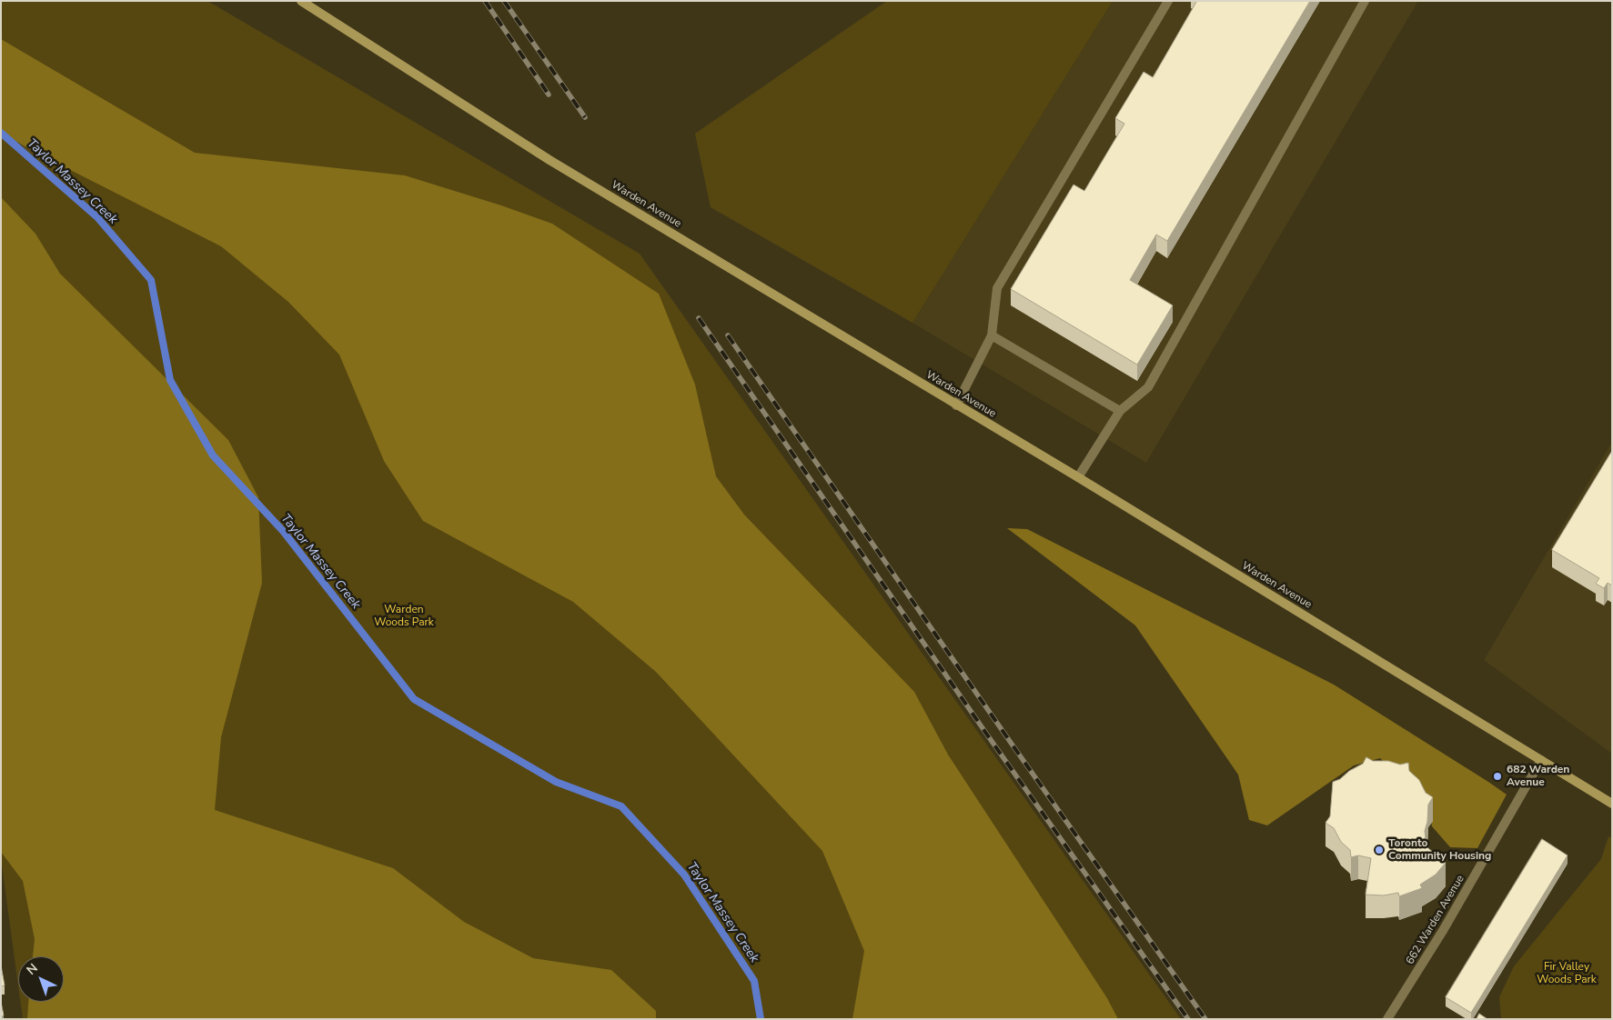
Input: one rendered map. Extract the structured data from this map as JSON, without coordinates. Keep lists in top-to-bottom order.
{
  "streets": {
    "main road": ["Warden Avenue"],
    "lane": ["662 Warden Avenue"]
  },
  "crossings": [
    ["Warden Avenue", "662 Warden Avenue"]
  ],
  "water": ["Taylor Massey Creek"],
  "parks": ["Warden Woods Park", "Fir Valley Woods Park"],
  "places": ["682 Warden Avenue", "Toronto Community Housing"],
  "north": "top left"
}
